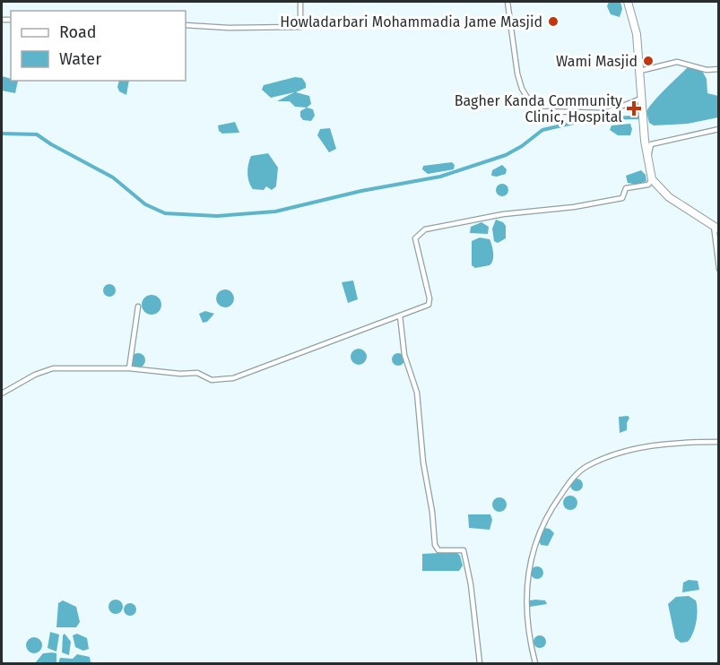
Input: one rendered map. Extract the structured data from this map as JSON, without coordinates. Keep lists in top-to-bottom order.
{
  "places": {
    "other": ["Howladarbari Mohammadia Jame Masjid", "Wami Masjid"],
    "health": ["Bagher Kanda Community Clinic, Hospital"]
  },
  "legend": ["Road", "Water"]
}
